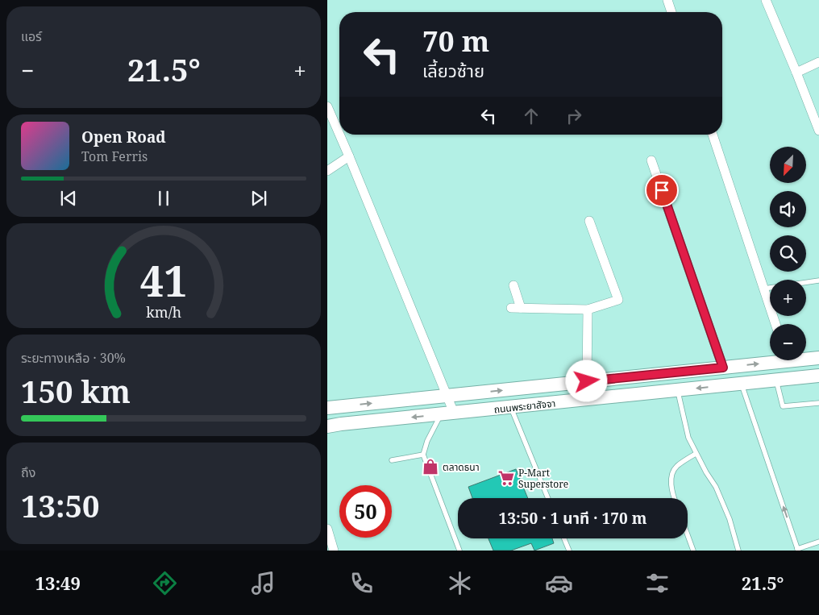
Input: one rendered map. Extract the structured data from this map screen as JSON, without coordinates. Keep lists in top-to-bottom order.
{
  "streets": {
    "main road": ["ถนนพระยาสัจจา"]
  },
  "places": {
    "shop": ["ตลาดธนา"],
    "supermarket": ["P-Mart Superstore"]
  },
  "north": "bottom left",
  "page": {
    "tile": [
      "แอร์",
      ["ระยะทางเหลือ · 30%", "150 km"],
      ["ถึง", "13:50"]
    ],
    "turn": ["70 m", "เลี้ยวซ้าย"],
    "heat": ["−", "21.5°", "+"],
    "song": ["Open Road", "Tom Ferris"],
    "map_buttons": ["+", "−"],
    "limit": "50",
    "trip": "13:50 · 1 นาที · 170 m",
    "tabs": ["13:49", "21.5°"],
    "gauge": ["41", "km/h"]
  }
}
